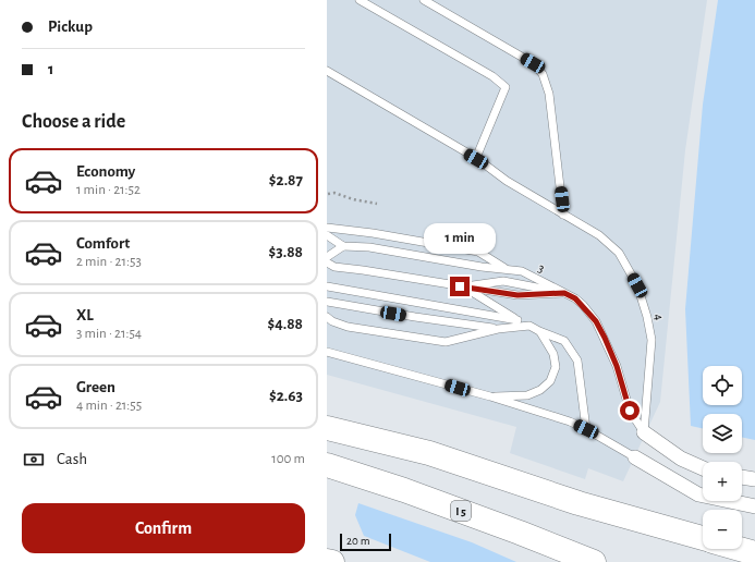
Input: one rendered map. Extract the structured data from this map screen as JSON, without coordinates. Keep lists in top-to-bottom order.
{
  "streets": {
    "highway": ["I 5"],
    "lane": ["3", "4"]
  },
  "crossings": [
    ["3", "4"]
  ],
  "scale_bar": "20 m",
  "page": {
    "banner": ["Pickup", "1"],
    "heading": "Choose a ride",
    "list": [
      {
        "name": "Economy",
        "note": "1 min · 21:52",
        "value": "$2.87"
      },
      {
        "name": "Comfort",
        "note": "2 min · 21:53",
        "value": "$3.88"
      },
      {
        "name": "XL",
        "note": "3 min · 21:54",
        "value": "$4.88"
      },
      {
        "name": "Green",
        "note": "4 min · 21:55",
        "value": "$2.63"
      }
    ],
    "bubble": "1 min",
    "map_buttons": ["+", "−"],
    "pay": ["Cash", "100 m"],
    "buttons": "Confirm",
    "scale": "20 m"
  }
}
